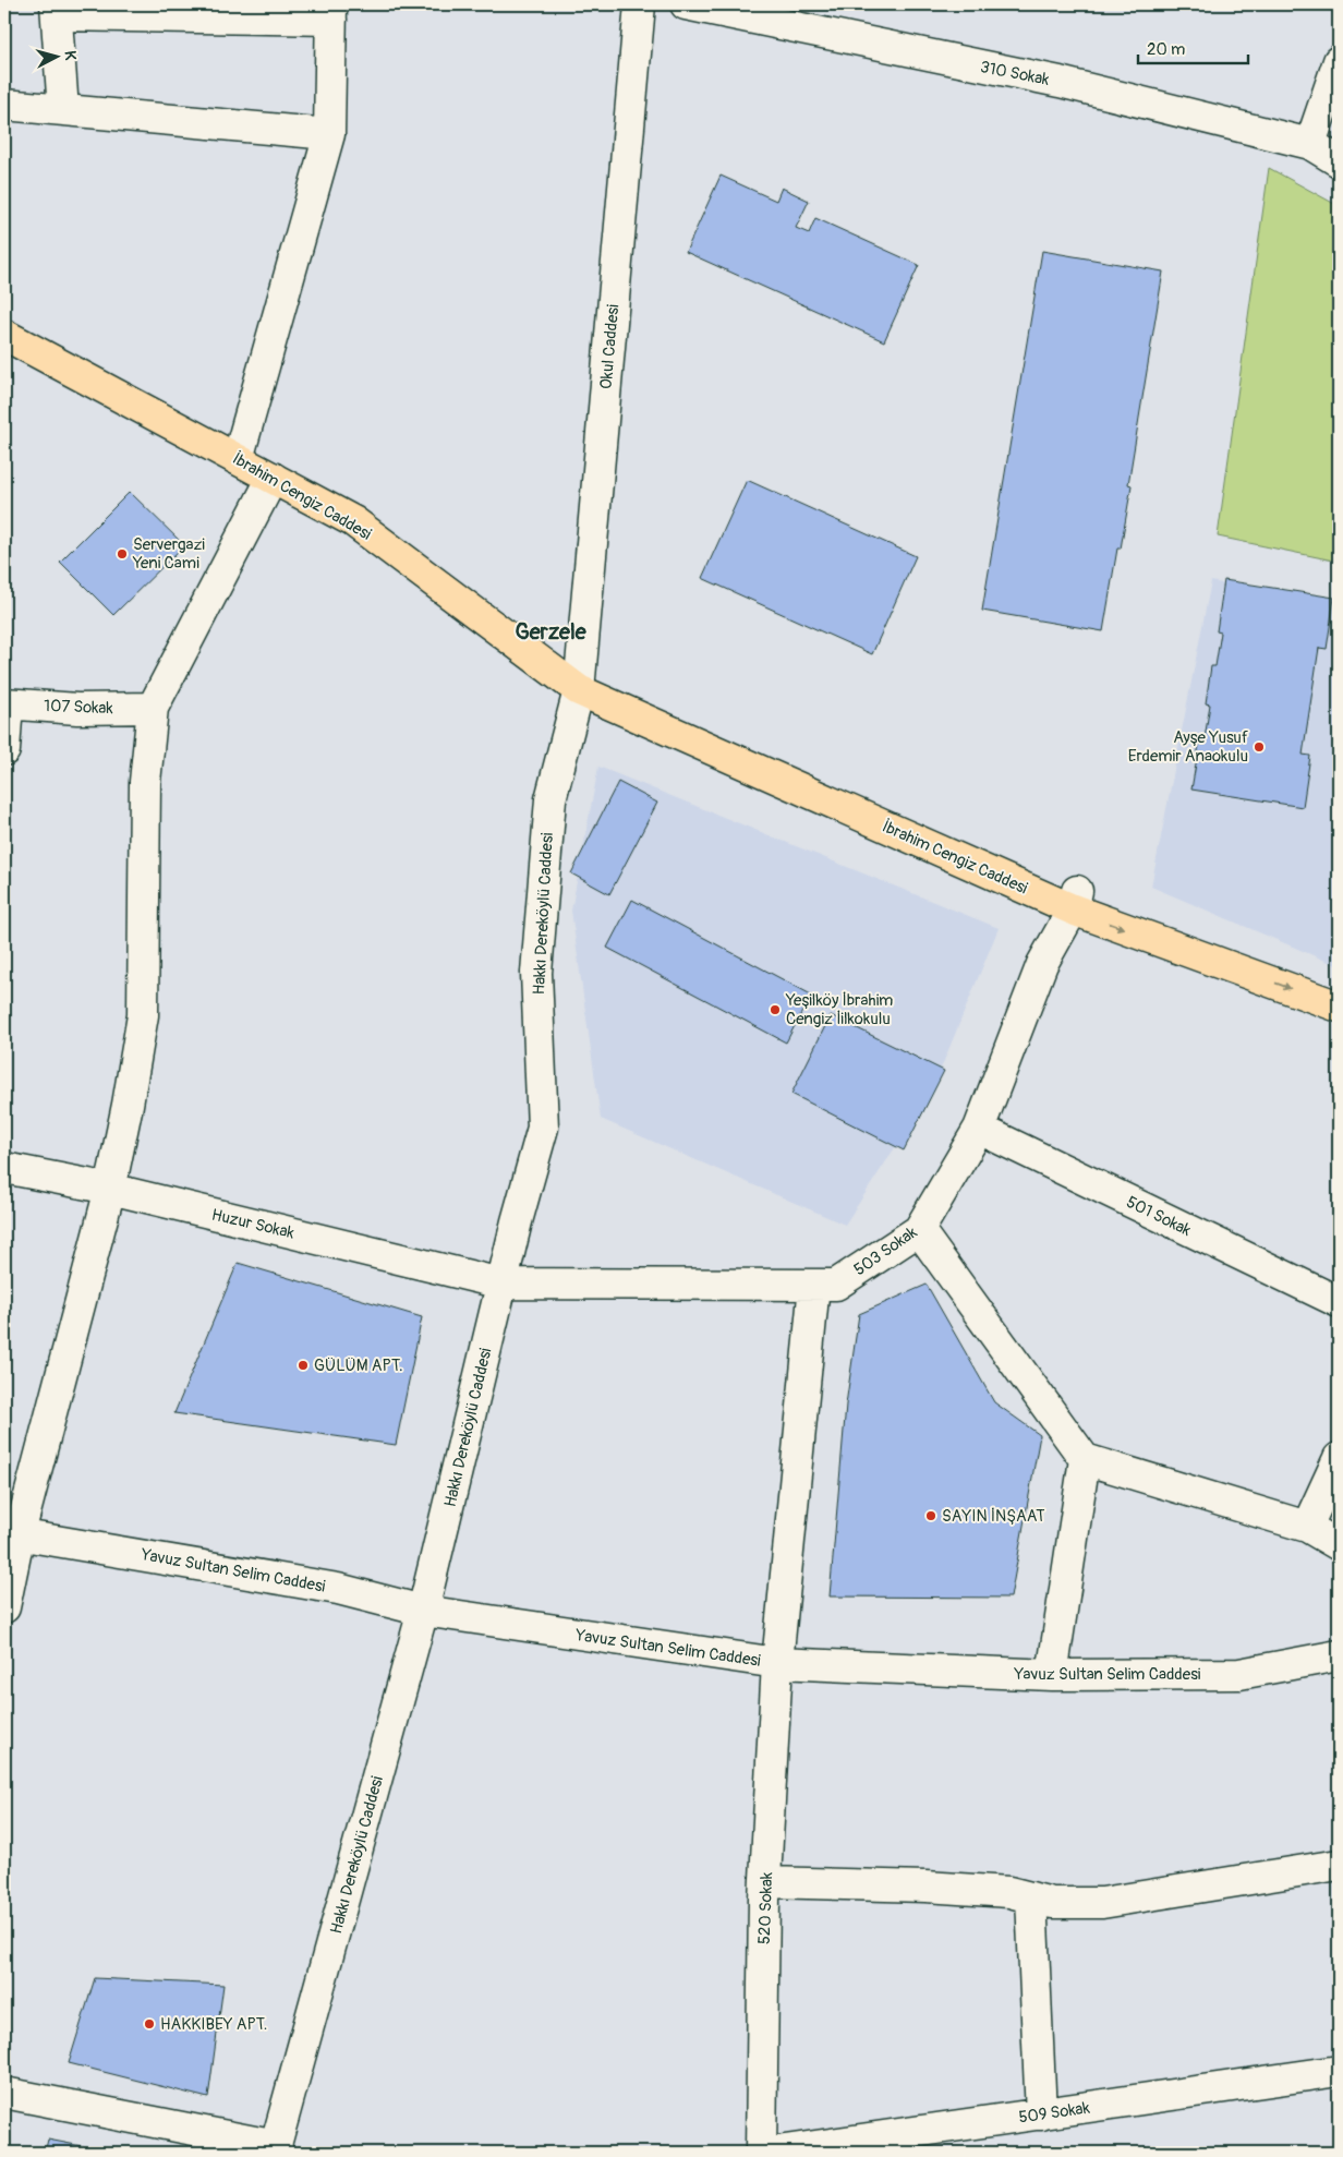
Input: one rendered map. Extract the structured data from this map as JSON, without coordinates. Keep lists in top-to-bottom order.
{
  "streets": {
    "main road": ["İbrahim Cengiz Caddesi"],
    "street": [
      "310 Sokak",
      "Okul Caddesi",
      "107 Sokak",
      "Hakkı Dereköylü Caddesi",
      "501 Sokak",
      "Huzur Sokak",
      "503 Sokak",
      "Yavuz Sultan Selim Caddesi",
      "520 Sokak",
      "509 Sokak"
    ]
  },
  "crossings": [
    ["Okul Caddesi", "İbrahim Cengiz Caddesi"],
    ["Okul Caddesi", "Hakkı Dereköylü Caddesi"],
    ["İbrahim Cengiz Caddesi", "Hakkı Dereköylü Caddesi"],
    ["İbrahim Cengiz Caddesi", "503 Sokak"],
    ["Hakkı Dereköylü Caddesi", "Huzur Sokak"],
    ["Hakkı Dereköylü Caddesi", "503 Sokak"],
    ["Hakkı Dereköylü Caddesi", "Yavuz Sultan Selim Caddesi"],
    ["501 Sokak", "503 Sokak"],
    ["Huzur Sokak", "503 Sokak"],
    ["503 Sokak", "520 Sokak"],
    ["Yavuz Sultan Selim Caddesi", "520 Sokak"]
  ],
  "districts": ["Gerzele"],
  "places": [
    "Servergazi Yeni Cami",
    "Ayşe Yusuf Erdemir Anaokulu",
    "Yeşilköy İbrahim Cengiz İilkokulu",
    "GÜLÜM APT.",
    "SAYIN İNŞAAT",
    "HAKKIBEY APT."
  ],
  "scale_bar": "20 m",
  "north": "right"
}
